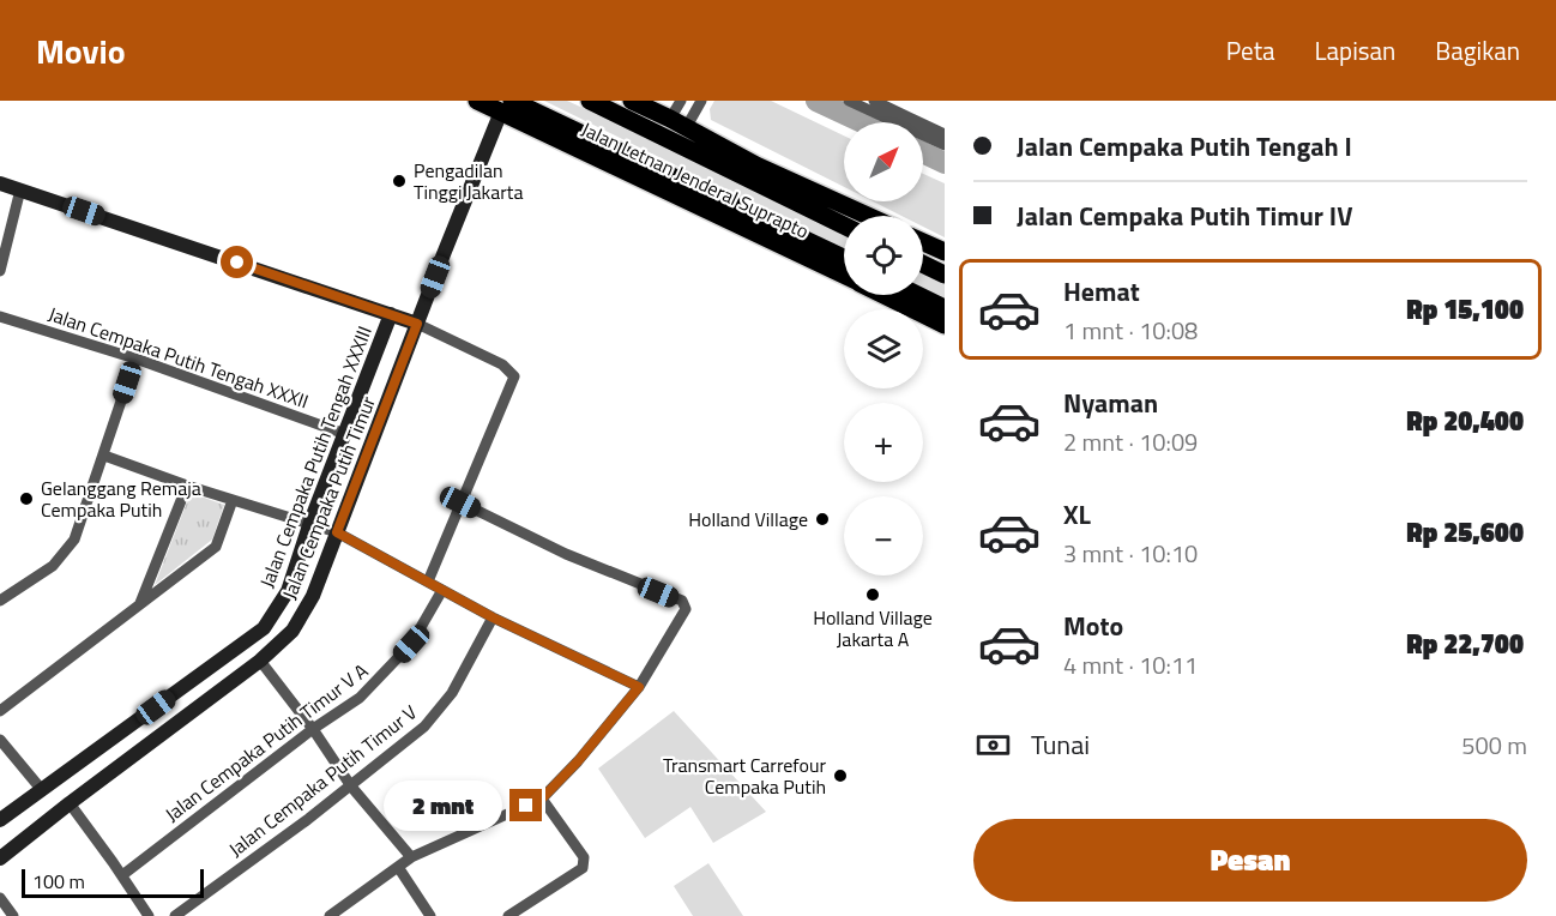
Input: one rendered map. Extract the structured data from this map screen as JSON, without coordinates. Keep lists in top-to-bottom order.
{
  "streets": {
    "main road": ["Jalan Letnan Jenderal Suprapto"],
    "street": [
      "Jalan Cempaka Putih Tengah XXXII",
      "Jalan Cempaka Putih Tengah XXXIII",
      "Jalan Cempaka Putih Timur",
      "Jalan Cempaka Putih Timur V A",
      "Jalan Cempaka Putih Timur V"
    ]
  },
  "crossings": [
    ["Jalan Letnan Jenderal Suprapto", "Jalan Cempaka Putih Timur"],
    ["Jalan Cempaka Putih Tengah XXXII", "Jalan Cempaka Putih Tengah XXXIII"],
    ["Jalan Cempaka Putih Tengah XXXIII", "Jalan Cempaka Putih Timur"]
  ],
  "places": [
    "Pengadilan Tinggi Jakarta",
    "Gelanggang Remaja Cempaka Putih",
    "Holland Village",
    "Holland Village Jakarta A",
    "Transmart Carrefour Cempaka Putih"
  ],
  "scale_bar": "100 m",
  "north": "top right",
  "page": {
    "header": "Movio",
    "nav": ["Peta", "Lapisan", "Bagikan"],
    "banner": ["Jalan Cempaka Putih Tengah I", "Jalan Cempaka Putih Timur IV"],
    "map_buttons": ["+", "−"],
    "list": [
      {
        "name": "Hemat",
        "note": "1 mnt · 10:08",
        "value": "Rp 15,100"
      },
      {
        "name": "Nyaman",
        "note": "2 mnt · 10:09",
        "value": "Rp 20,400"
      },
      {
        "name": "XL",
        "note": "3 mnt · 10:10",
        "value": "Rp 25,600"
      },
      {
        "name": "Moto",
        "note": "4 mnt · 10:11",
        "value": "Rp 22,700"
      }
    ],
    "pay": ["Tunai", "500 m"],
    "bubble": "2 mnt",
    "buttons": "Pesan",
    "scale": "100 m"
  }
}
